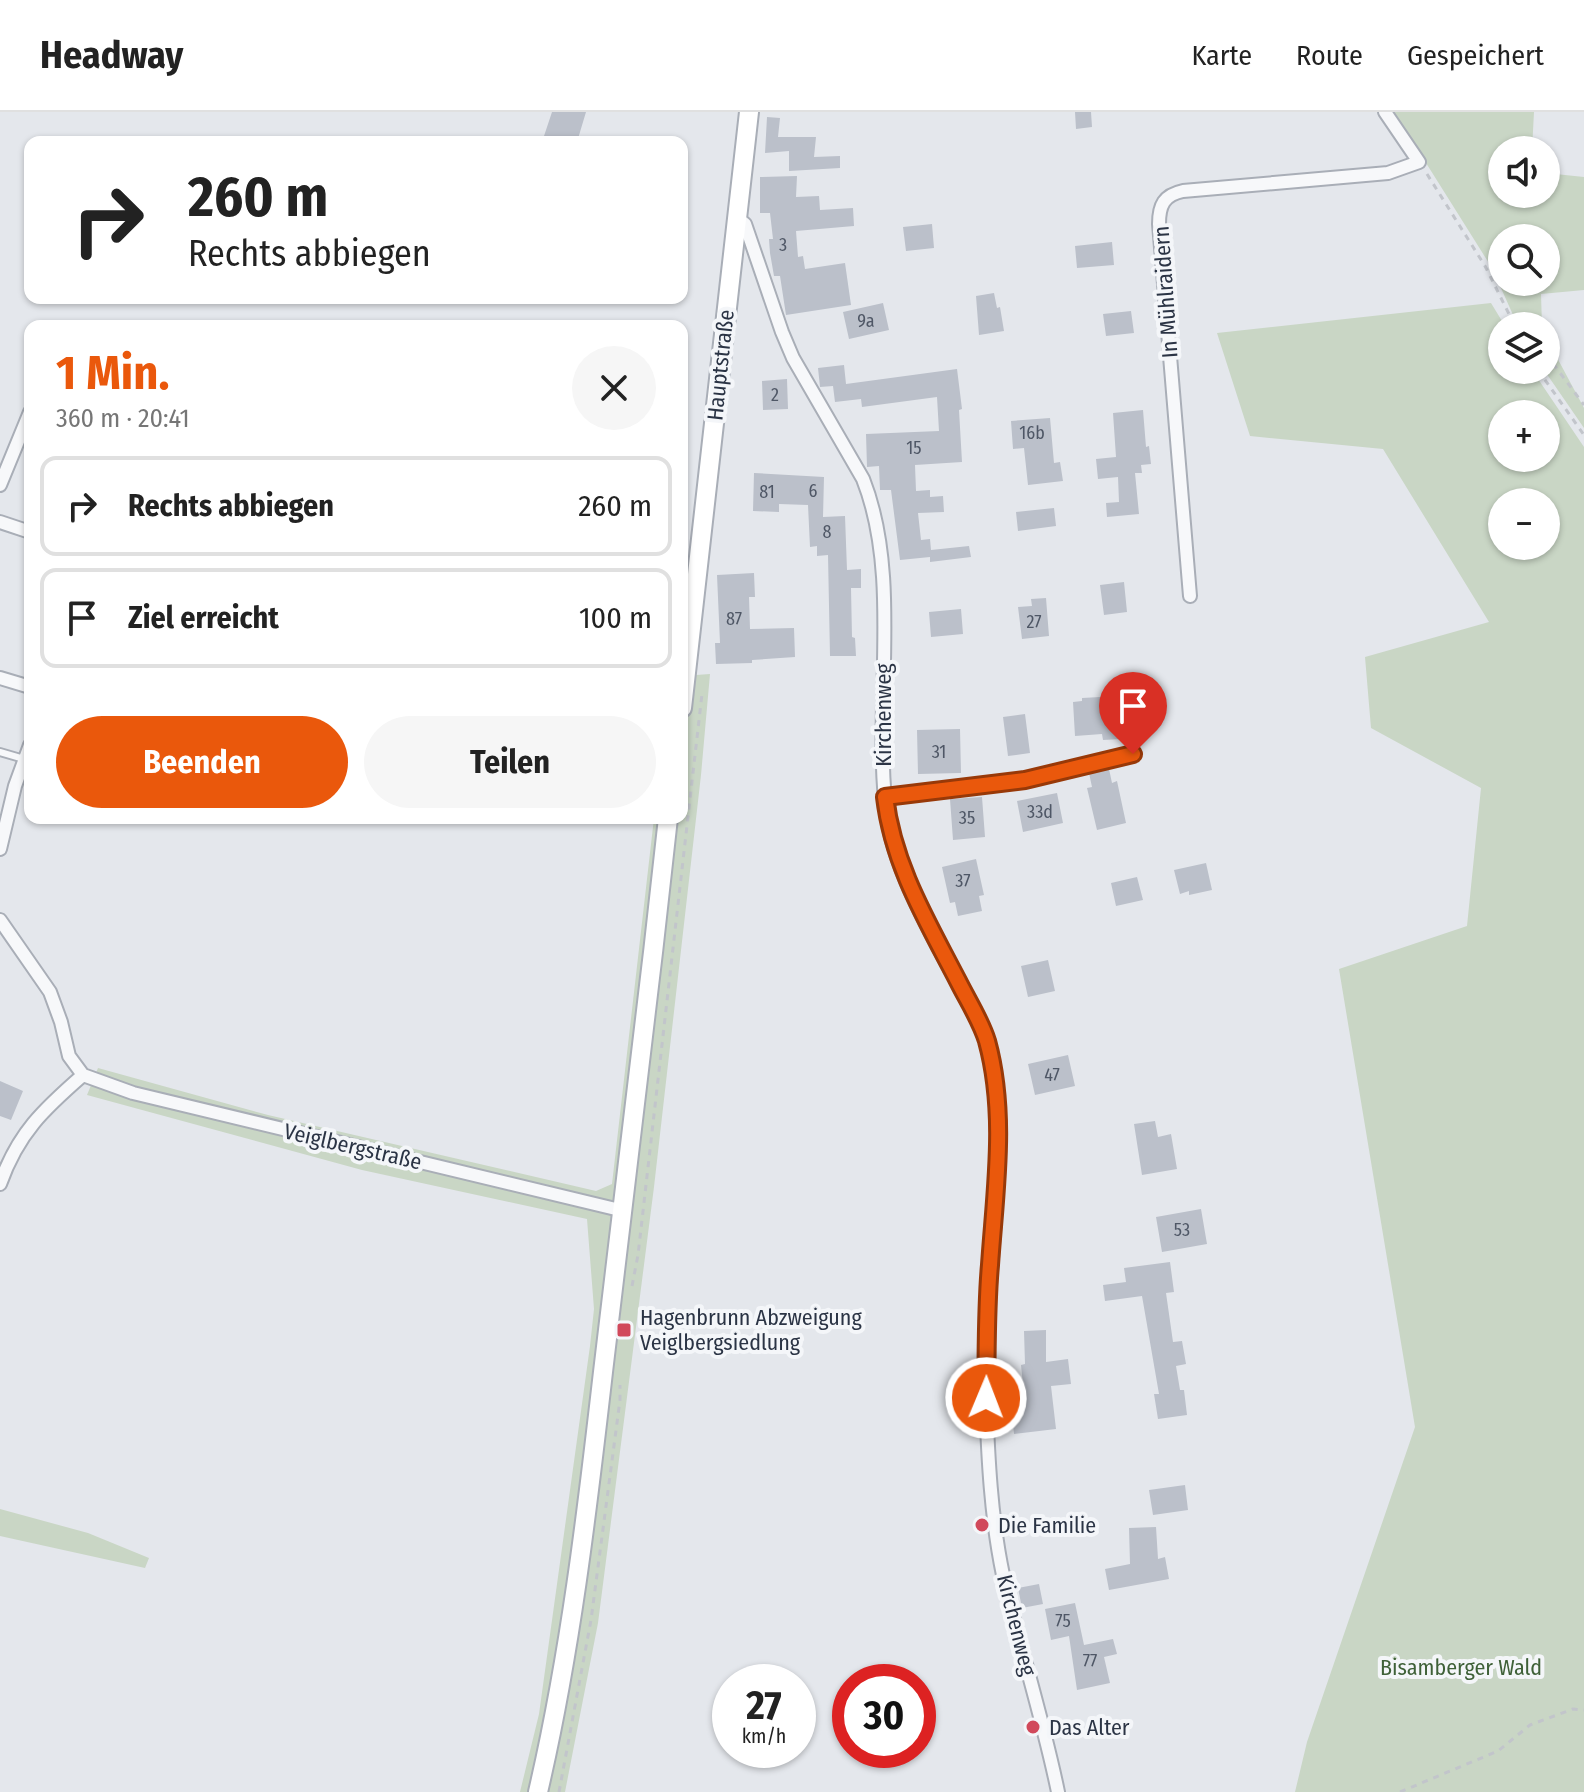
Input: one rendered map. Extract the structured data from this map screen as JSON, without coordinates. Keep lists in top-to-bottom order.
{
  "streets": {
    "main road": ["Hauptstraße"],
    "street": ["In Mühlraidern", "Kirchenweg", "Veiglbergstraße"]
  },
  "crossings": [
    ["Hauptstraße", "Kirchenweg"]
  ],
  "parks": ["Bisamberger Wald"],
  "places": {
    "transit": ["Hagenbrunn Abzweigung Veiglbergsiedlung"],
    "other": ["Die Familie", "Das Alter"]
  },
  "house_numbers": [
    "3",
    "9a",
    "2",
    "16b",
    "15",
    "6",
    "81",
    "8",
    "87",
    "27",
    "31",
    "33d",
    "35",
    "37",
    "47",
    "53",
    "75",
    "77"
  ],
  "page": {
    "header": "Headway",
    "nav": ["Karte", "Route", "Gespeichert"],
    "map_buttons": ["+", "−"],
    "turn": ["260 m", "Rechts abbiegen"],
    "heading": ["1 Min.", "360 m · 20:41"],
    "list": [
      {
        "name": "Rechts abbiegen",
        "value": "260 m"
      },
      {
        "name": "Ziel erreicht",
        "value": "100 m"
      }
    ],
    "buttons": ["Beenden", "Teilen"],
    "speed": "27 km/h",
    "limit": "30"
  }
}
